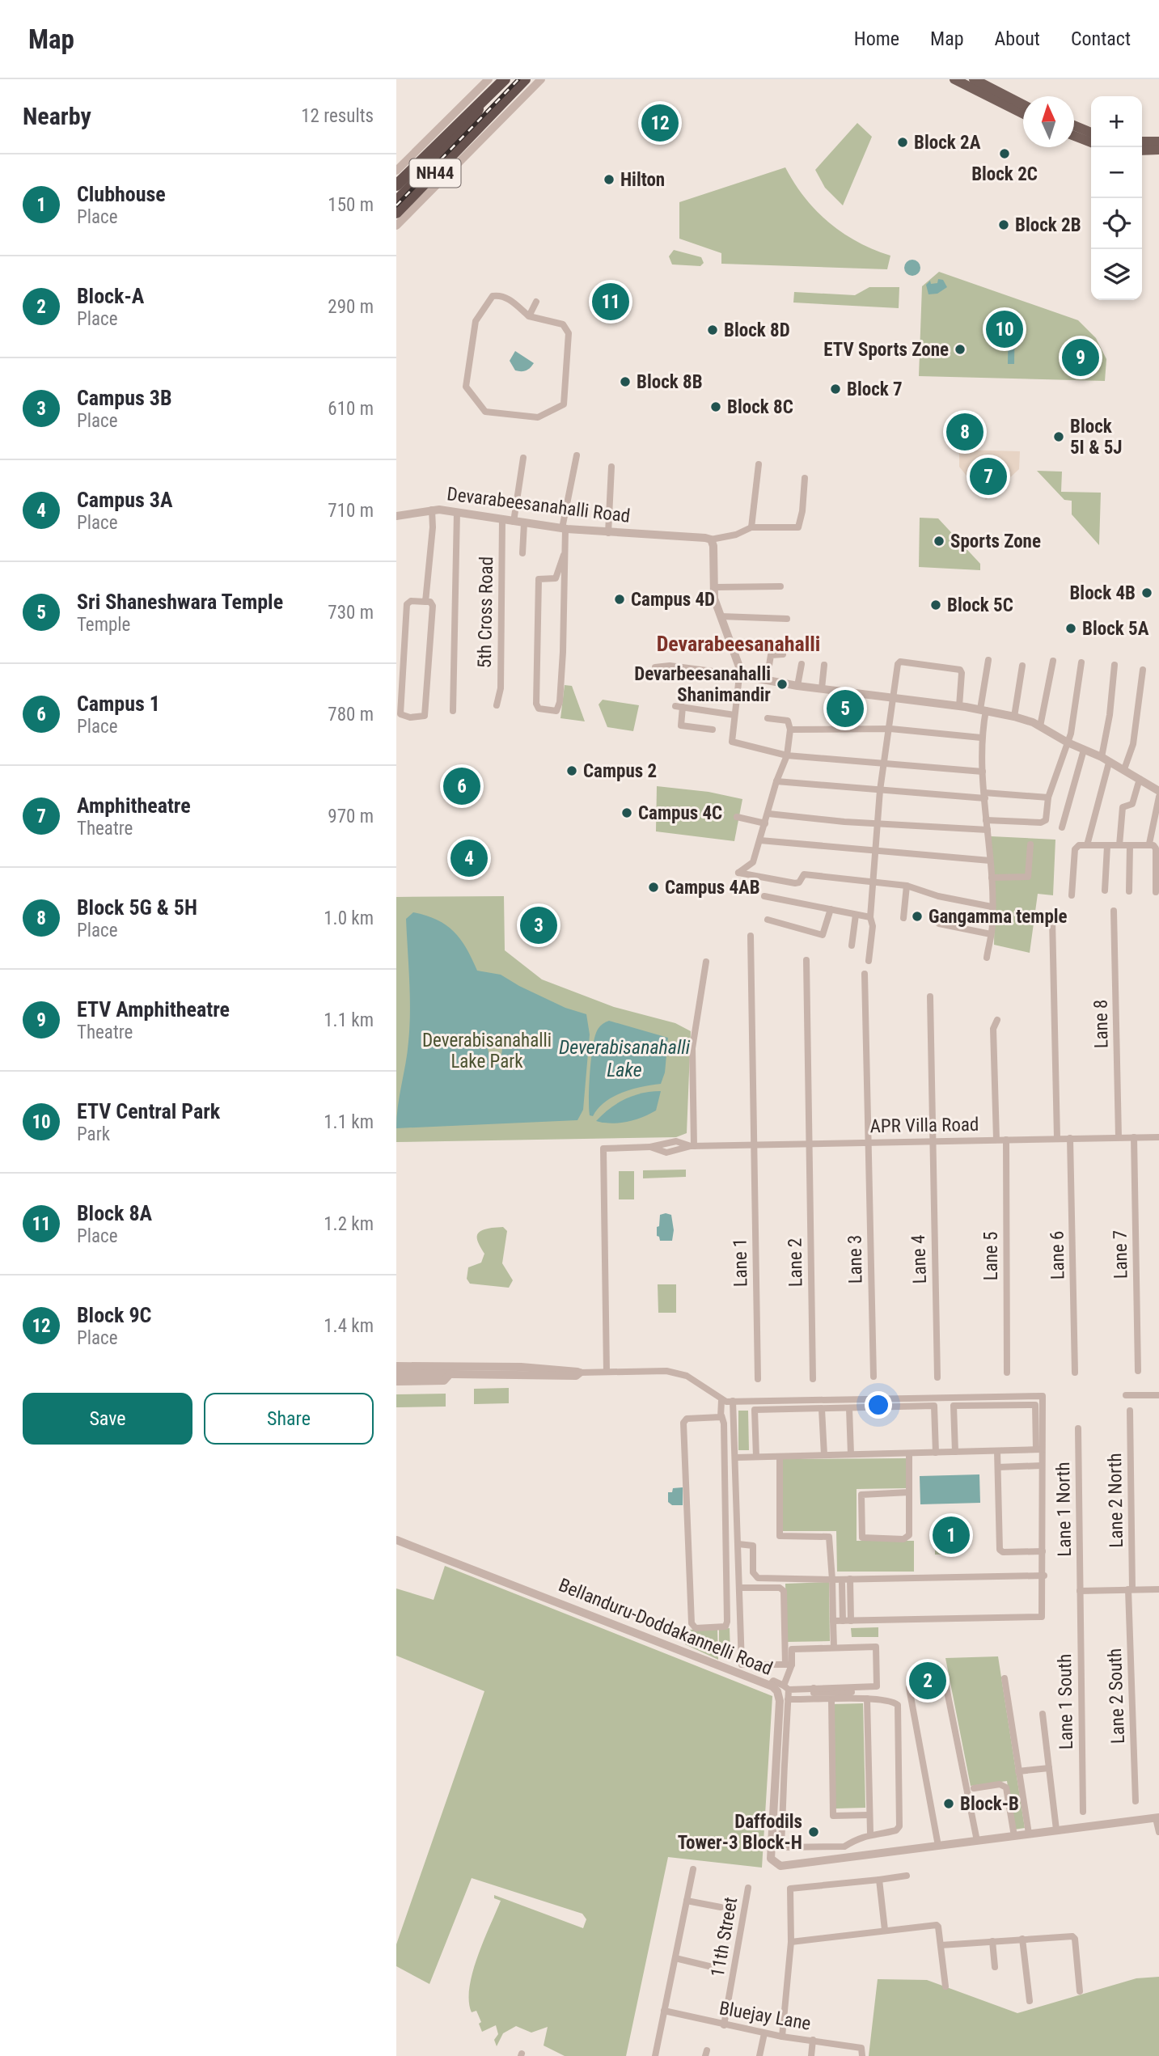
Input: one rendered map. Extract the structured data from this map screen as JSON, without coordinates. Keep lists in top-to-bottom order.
{
  "streets": {
    "highway": ["NH44"],
    "street": [
      "Devarabeesanahalli Road",
      "5th Cross Road",
      "Lane 8",
      "APR Villa Road",
      "Lane 7",
      "Lane 6",
      "Lane 5",
      "Lane 3",
      "Lane 4",
      "Lane 1",
      "Lane 2",
      "Lane 2 North",
      "Lane 1 North",
      "Bellanduru-Doddakannelli Road",
      "Lane 2 South",
      "Lane 1 South",
      "11th Street",
      "Bluejay Lane"
    ]
  },
  "crossings": [
    ["Devarabeesanahalli Road", "5th Cross Road"],
    ["Lane 8", "APR Villa Road"],
    ["APR Villa Road", "Lane 7"],
    ["APR Villa Road", "Lane 6"],
    ["APR Villa Road", "Lane 5"],
    ["APR Villa Road", "Lane 3"],
    ["APR Villa Road", "Lane 4"],
    ["APR Villa Road", "Lane 1"],
    ["APR Villa Road", "Lane 2"],
    ["Lane 2 North", "Lane 2 South"],
    ["Lane 1 North", "Lane 1 South"],
    ["11th Street", "Bluejay Lane"]
  ],
  "districts": ["Devarabeesanahalli"],
  "water": ["Deverabisanahalli Lake"],
  "parks": ["Deverabisanahalli Lake Park"],
  "places": [
    "Block 2A",
    "Block 2C",
    "Hilton",
    "Block 2B",
    "Block 8D",
    "ETV Sports Zone",
    "Block 8B",
    "Block 7",
    "Block 8C",
    "Block 5I & 5J",
    "Sports Zone",
    "Block 4B",
    "Campus 4D",
    "Block 5C",
    "Block 5A",
    "Devarbeesanahalli Shanimandir",
    "Campus 2",
    "Campus 4C",
    "Campus 4AB",
    "Gangamma temple",
    "Block-B",
    "Daffodils Tower-3 Block-H"
  ],
  "north": "top",
  "page": {
    "header": "Map",
    "nav": [
      "Home",
      "Map",
      "About",
      "Contact"
    ],
    "heading": ["Nearby", "12 results"],
    "map_buttons": ["+", "−"],
    "pins": [
      "12",
      "11",
      "10",
      "9",
      "8",
      "7",
      "5",
      "6",
      "4",
      "3",
      "1",
      "2"
    ],
    "list": [
      {
        "mark": "1",
        "name": "Clubhouse",
        "note": "Place",
        "value": "150 m"
      },
      {
        "mark": "2",
        "name": "Block-A",
        "note": "Place",
        "value": "290 m"
      },
      {
        "mark": "3",
        "name": "Campus 3B",
        "note": "Place",
        "value": "610 m"
      },
      {
        "mark": "4",
        "name": "Campus 3A",
        "note": "Place",
        "value": "710 m"
      },
      {
        "mark": "5",
        "name": "Sri Shaneshwara Temple",
        "note": "Temple",
        "value": "730 m"
      },
      {
        "mark": "6",
        "name": "Campus 1",
        "note": "Place",
        "value": "780 m"
      },
      {
        "mark": "7",
        "name": "Amphitheatre",
        "note": "Theatre",
        "value": "970 m"
      },
      {
        "mark": "8",
        "name": "Block 5G & 5H",
        "note": "Place",
        "value": "1.0 km"
      },
      {
        "mark": "9",
        "name": "ETV Amphitheatre",
        "note": "Theatre",
        "value": "1.1 km"
      },
      {
        "mark": "10",
        "name": "ETV Central Park",
        "note": "Park",
        "value": "1.1 km"
      },
      {
        "mark": "11",
        "name": "Block 8A",
        "note": "Place",
        "value": "1.2 km"
      },
      {
        "mark": "12",
        "name": "Block 9C",
        "note": "Place",
        "value": "1.4 km"
      }
    ],
    "buttons": ["Save", "Share"]
  }
}
